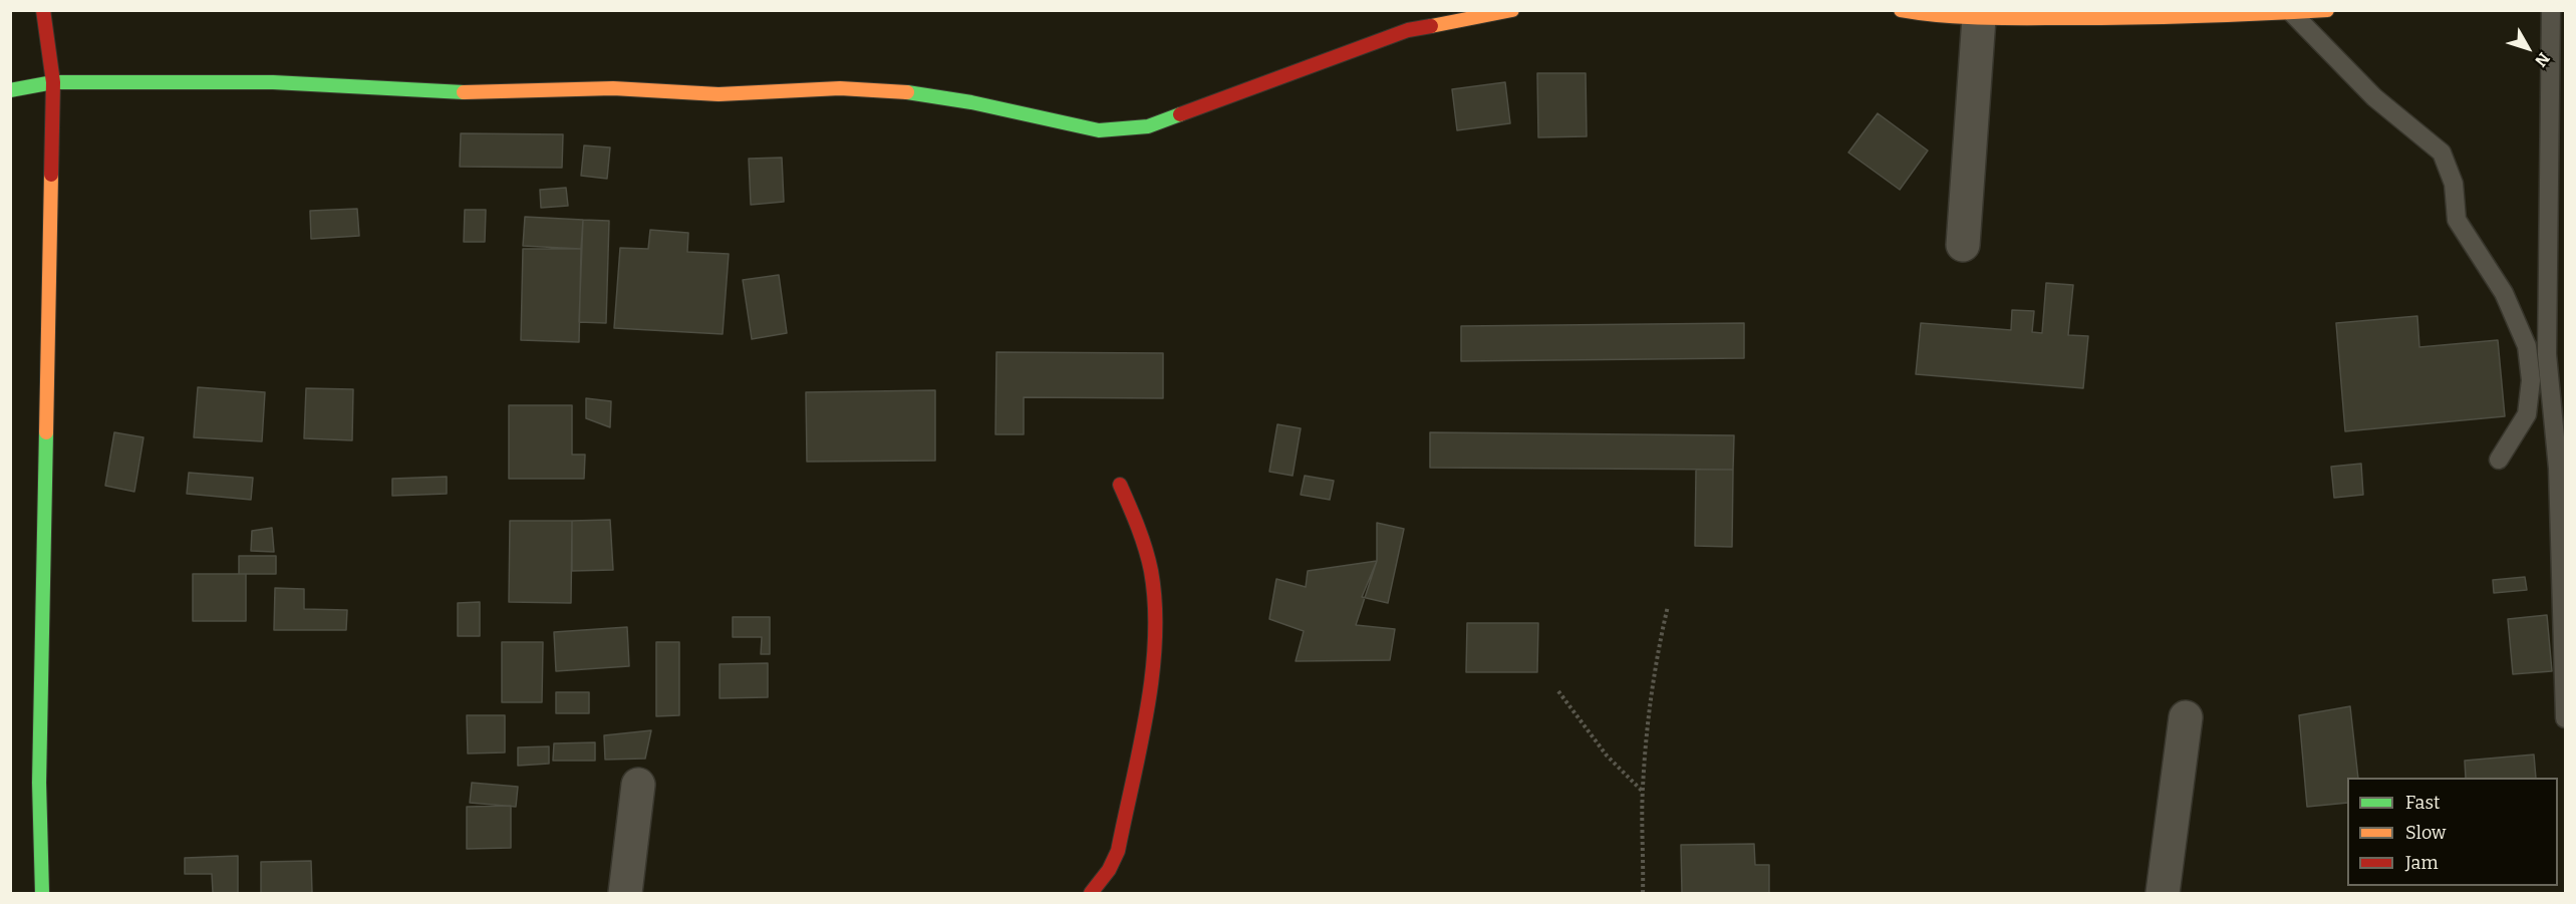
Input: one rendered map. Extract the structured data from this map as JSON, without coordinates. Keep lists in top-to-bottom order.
{
  "legend": ["Fast", "Slow", "Jam"],
  "north": "bottom right"
}
